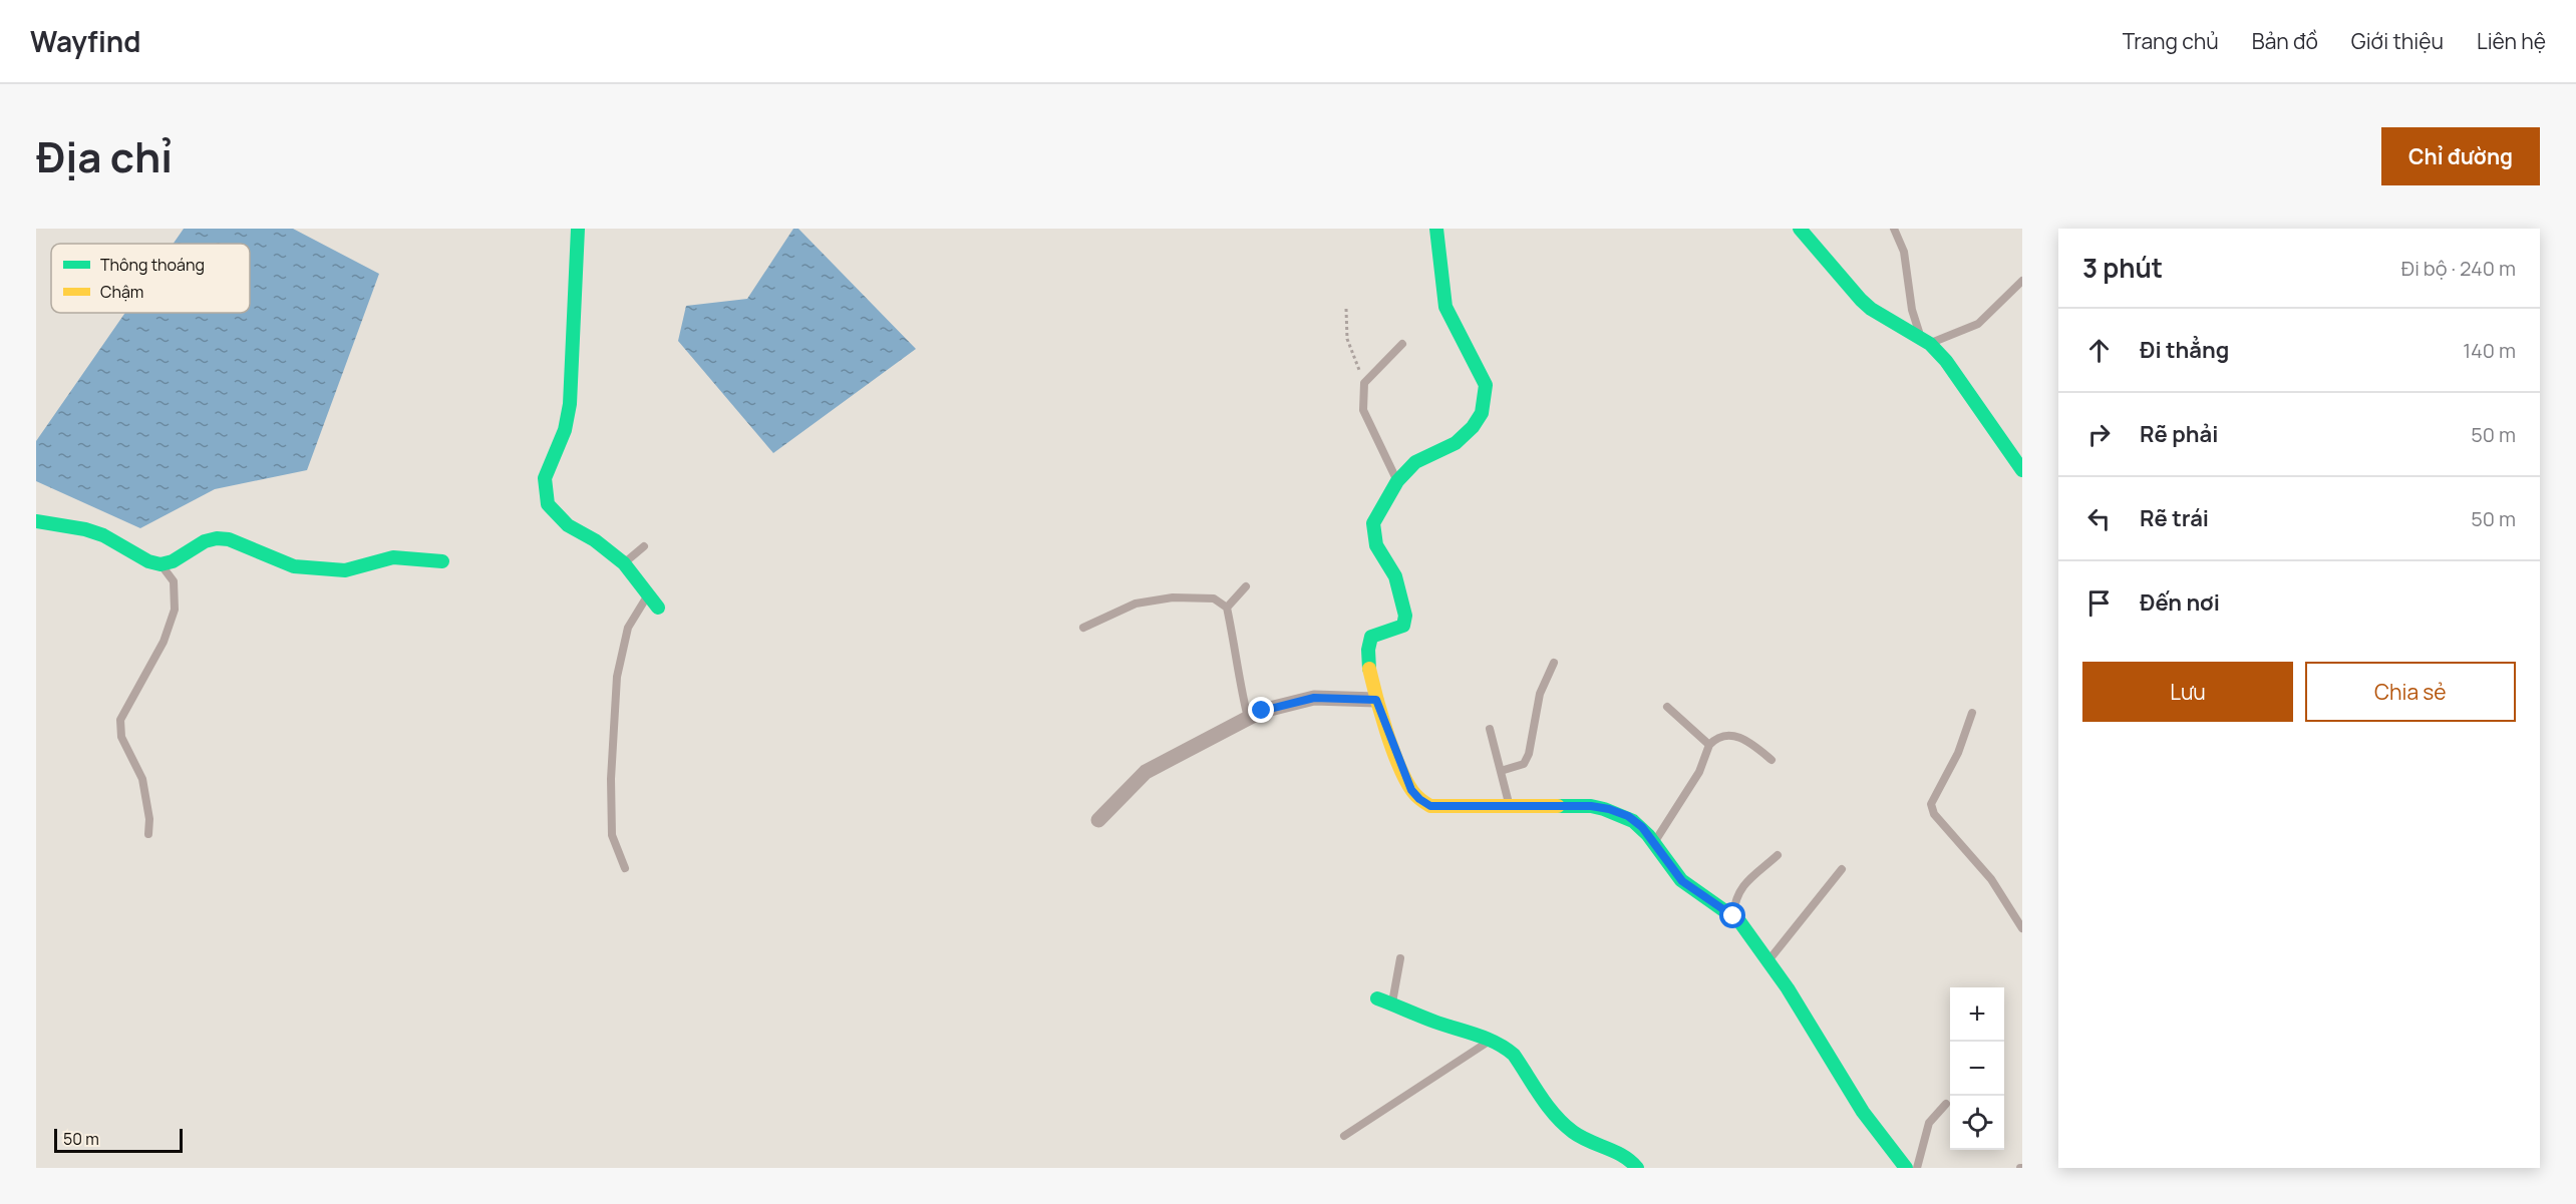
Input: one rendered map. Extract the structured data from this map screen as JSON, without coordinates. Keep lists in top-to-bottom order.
{
  "legend": ["Thông thoáng", "Chậm"],
  "scale_bar": "50 m",
  "page": {
    "header": "Wayfind",
    "nav": [
      "Trang chủ",
      "Bản đồ",
      "Giới thiệu",
      "Liên hệ"
    ],
    "title": "Địa chỉ",
    "buttons": [
      "Chỉ đường",
      ["Lưu", "Chia sẻ"]
    ],
    "heading": ["3 phút", "Đi bộ · 240 m"],
    "list": [
      ["Đi thẳng", "140 m"],
      ["Rẽ phải", "50 m"],
      ["Rẽ trái", "50 m"],
      "Đến nơi"
    ],
    "map_buttons": ["+", "−"],
    "scale": "50 m"
  }
}
